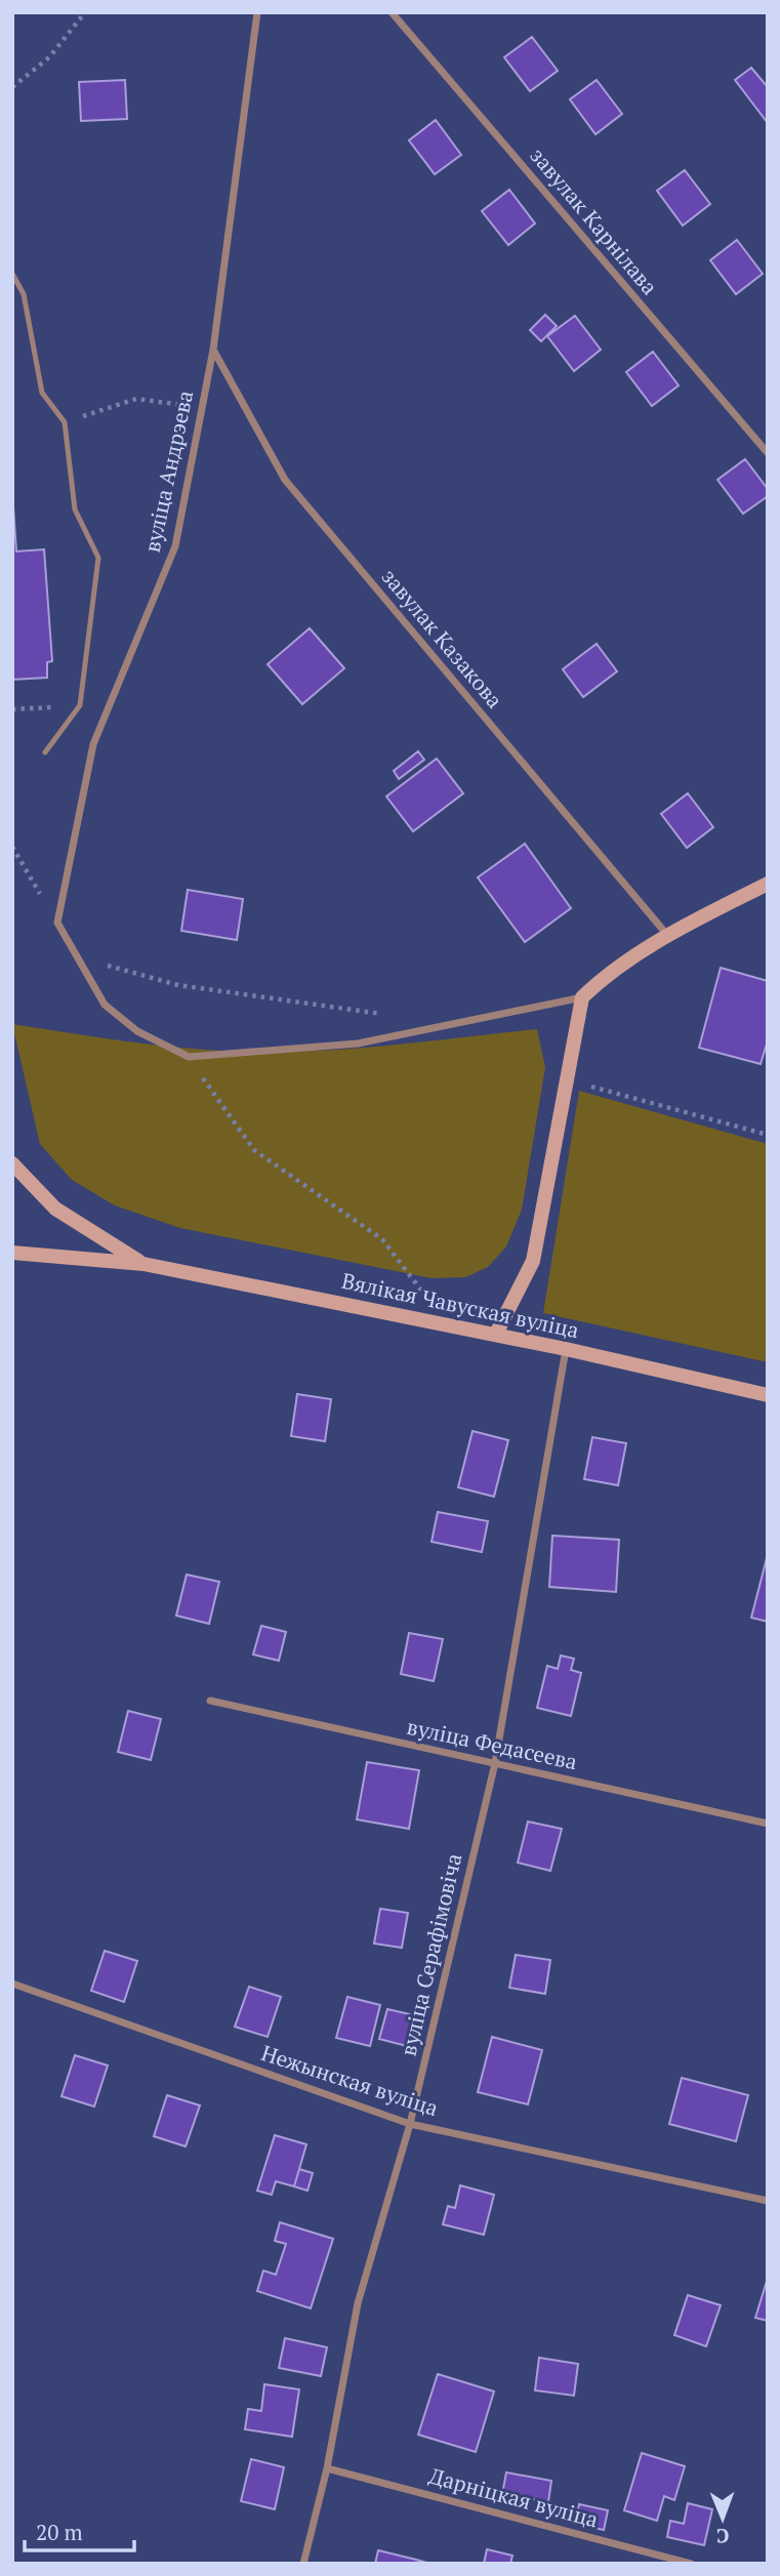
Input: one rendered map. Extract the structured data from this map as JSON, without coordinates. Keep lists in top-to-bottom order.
{
  "streets": {
    "main road": ["Вялікая Чавуская вуліца"],
    "street": [
      "завулак Карнілава",
      "вуліца Андрэева",
      "завулак Казакова",
      "вуліца Федасеева",
      "вуліца Серафімовіча",
      "Нежынская вуліца",
      "Дарніцкая вуліца"
    ]
  },
  "crossings": [
    ["вуліца Андрэева", "завулак Казакова"],
    ["Вялікая Чавуская вуліца", "вуліца Серафімовіча"],
    ["вуліца Федасеева", "вуліца Серафімовіча"],
    ["вуліца Серафімовіча", "Нежынская вуліца"],
    ["вуліца Серафімовіча", "Дарніцкая вуліца"]
  ],
  "scale_bar": "20 m",
  "north": "bottom"
}
